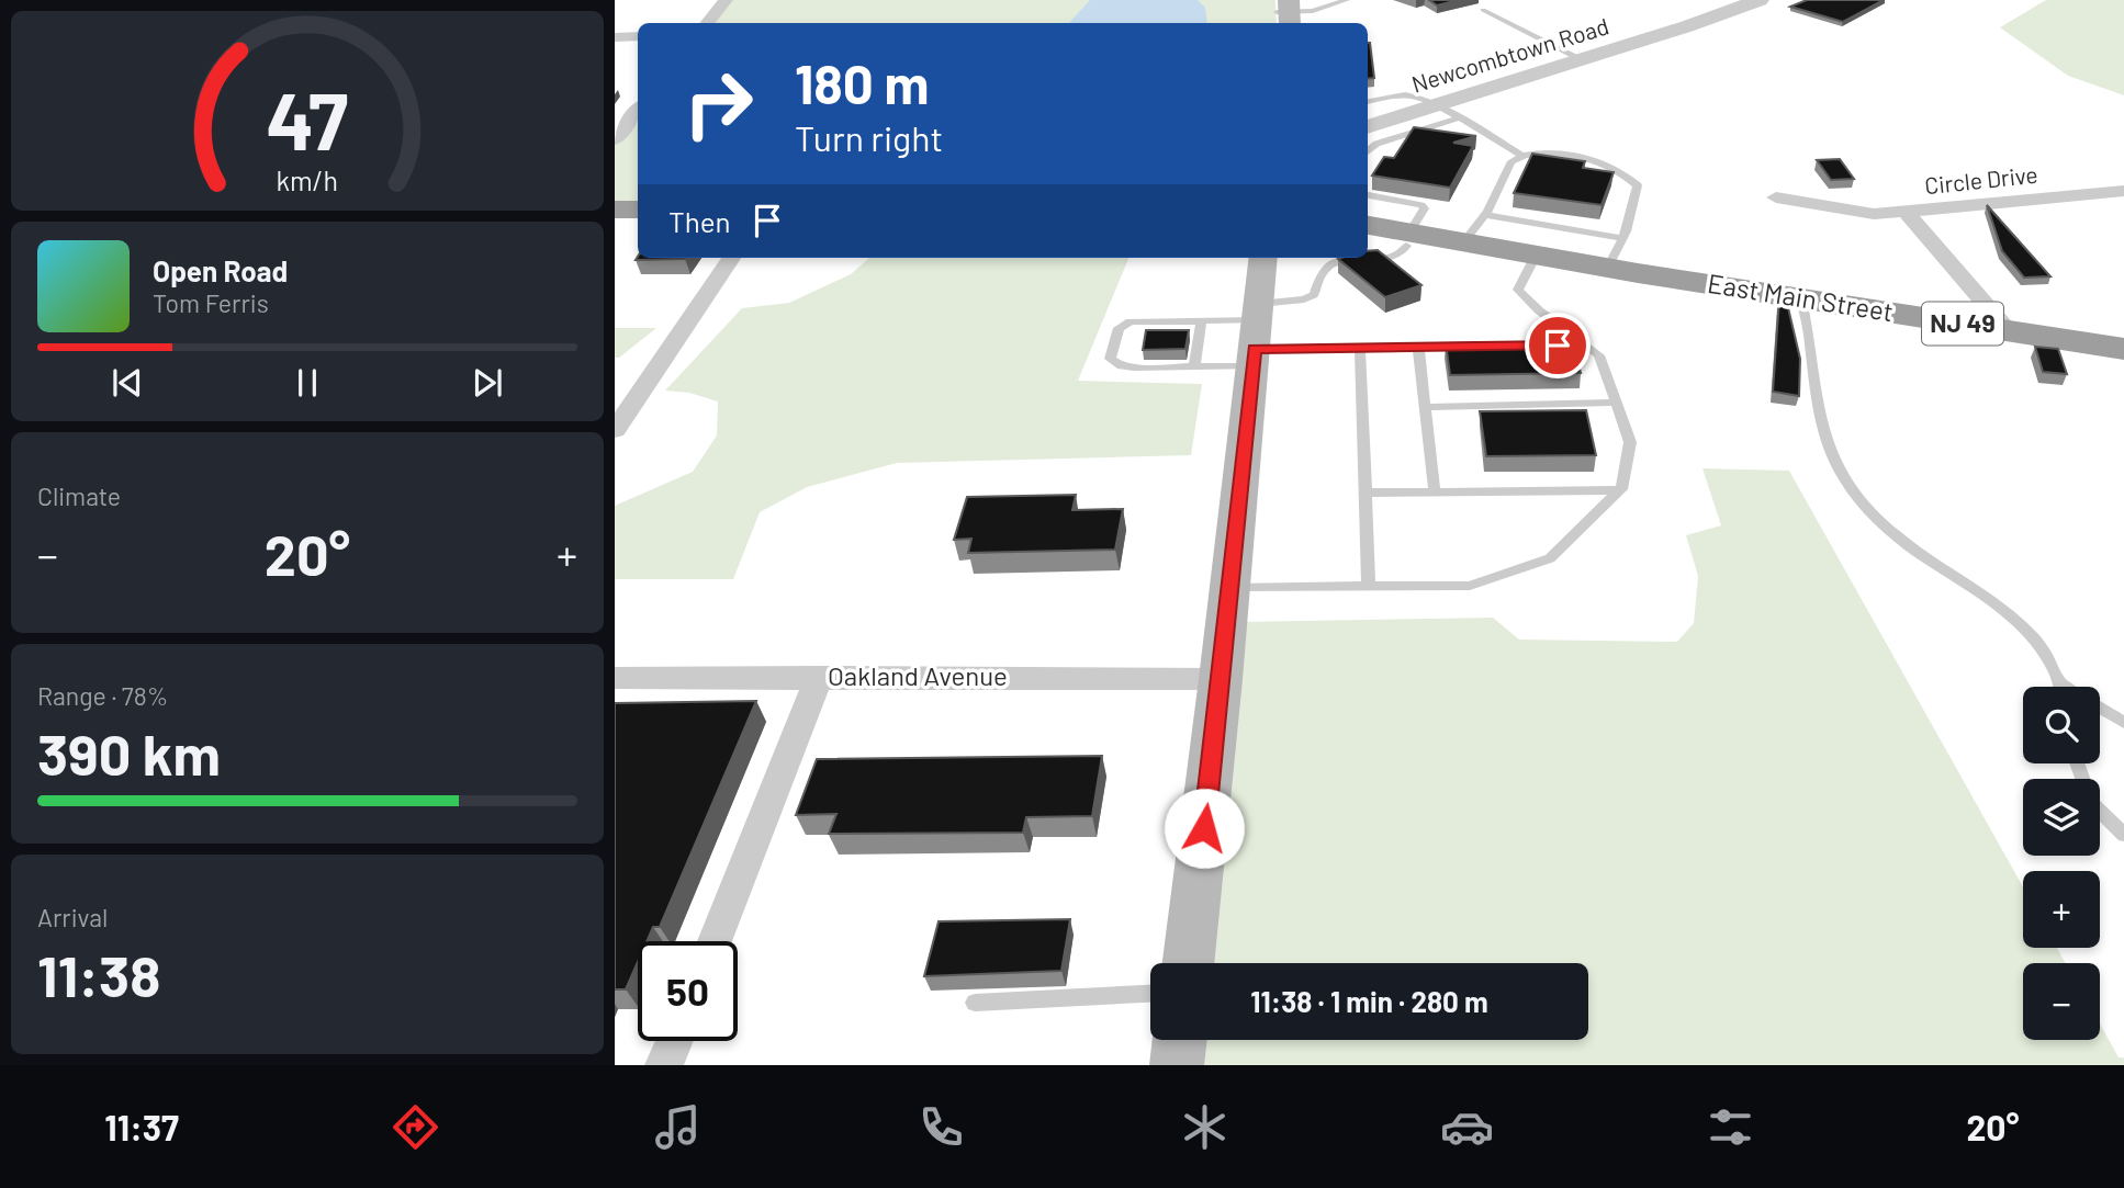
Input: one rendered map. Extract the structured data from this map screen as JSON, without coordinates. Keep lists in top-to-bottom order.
{
  "streets": {
    "highway": ["East Main Street", "NJ 49"],
    "street": ["Newcombtown Road", "Circle Drive", "Oakland Avenue"]
  },
  "crossings": [
    ["Circle Drive", "East Main Street"]
  ],
  "page": {
    "turn": ["180 m", "Turn right"],
    "then": "Then",
    "song": ["Open Road", "Tom Ferris"],
    "tile": [
      "Climate",
      ["Range · 78%", "390 km"],
      ["Arrival", "11:38"]
    ],
    "heat": ["−", "20°", "+"],
    "map_buttons": ["+", "−"],
    "limit": "50",
    "trip": "11:38 · 1 min · 280 m",
    "tabs": ["11:37", "20°"],
    "gauge": ["47", "km/h"]
  }
}
